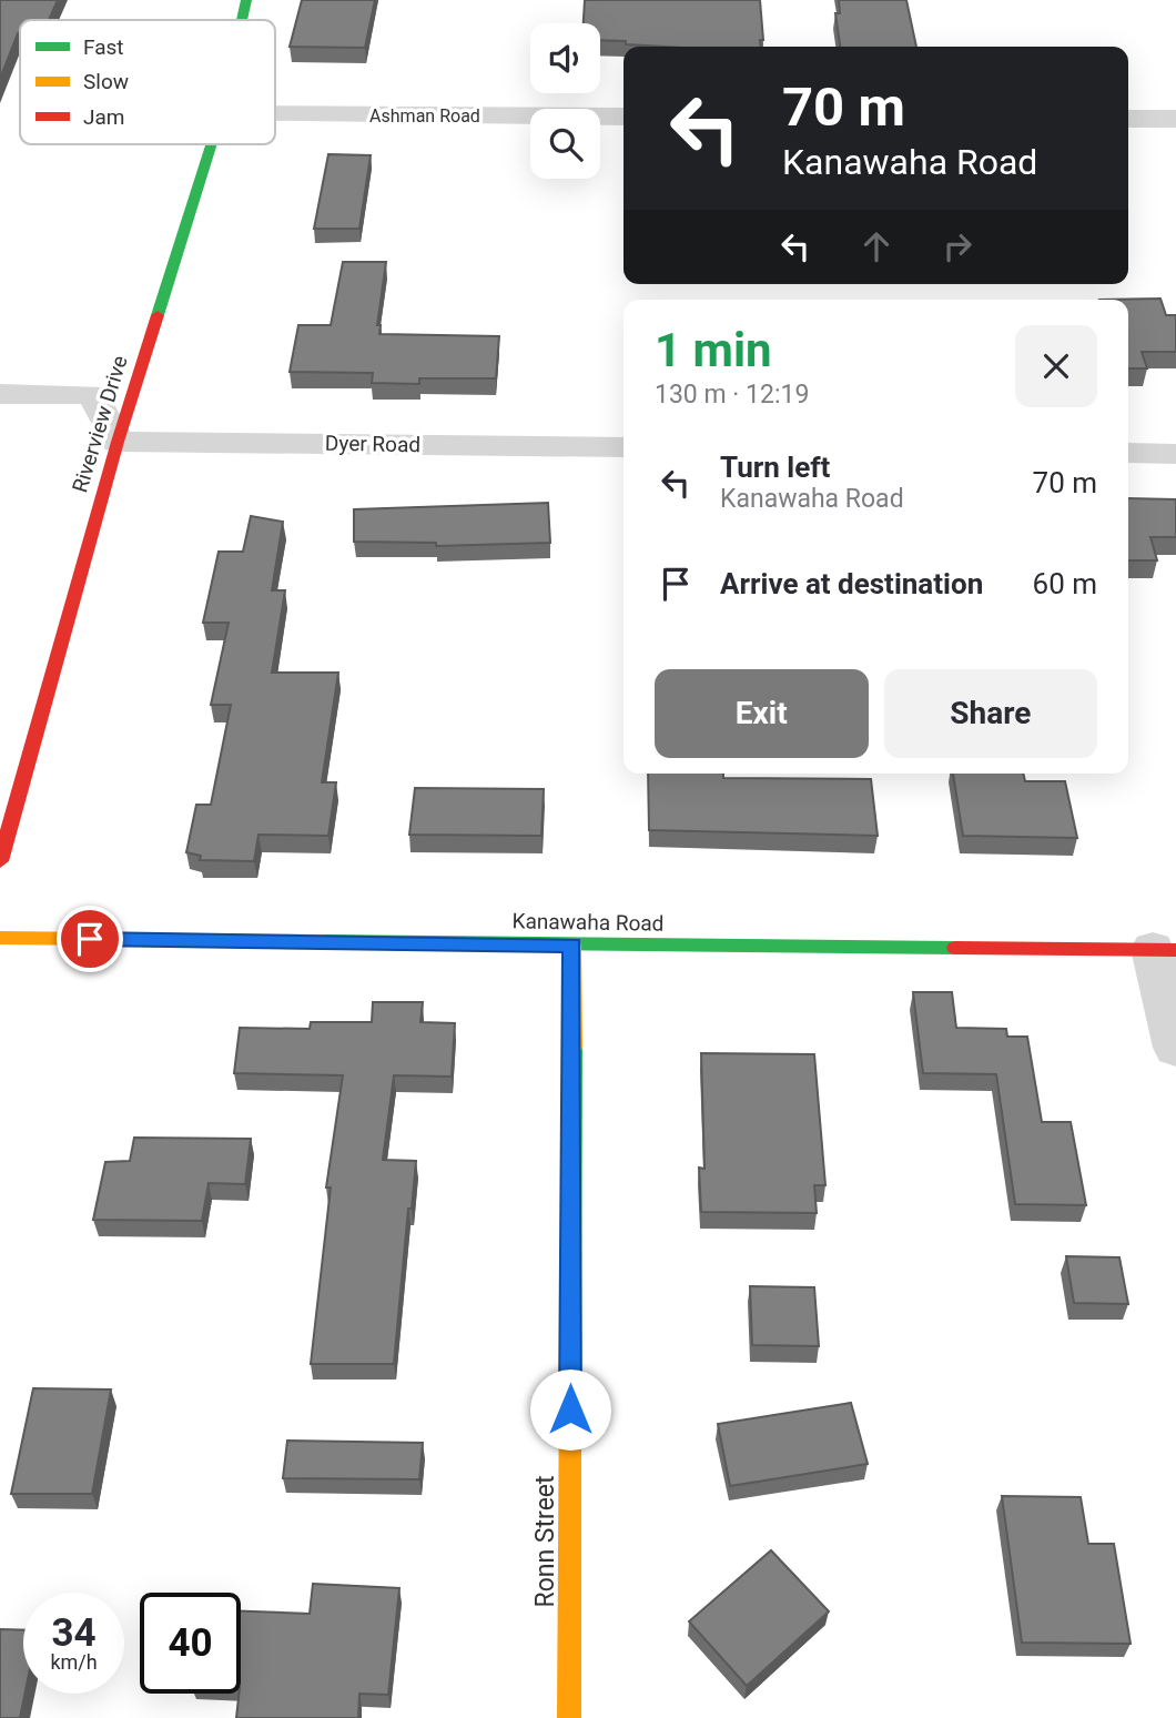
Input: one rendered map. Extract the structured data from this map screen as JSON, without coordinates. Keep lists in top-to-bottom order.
{
  "streets": {
    "street": [
      "Ashman Road",
      "Riverview Drive",
      "Dyer Road",
      "Kanawaha Road",
      "Ronn Street"
    ]
  },
  "crossings": [
    ["Riverview Drive", "Dyer Road"],
    ["Kanawaha Road", "Ronn Street"]
  ],
  "legend": ["Fast", "Slow", "Jam"],
  "page": {
    "turn": ["70 m", "Kanawaha Road"],
    "heading": ["1 min", "130 m · 12:19"],
    "list": [
      {
        "name": "Turn left",
        "note": "Kanawaha Road",
        "value": "70 m"
      },
      {
        "name": "Arrive at destination",
        "value": "60 m"
      }
    ],
    "buttons": ["Exit", "Share"],
    "speed": "34 km/h",
    "limit": "40"
  }
}
